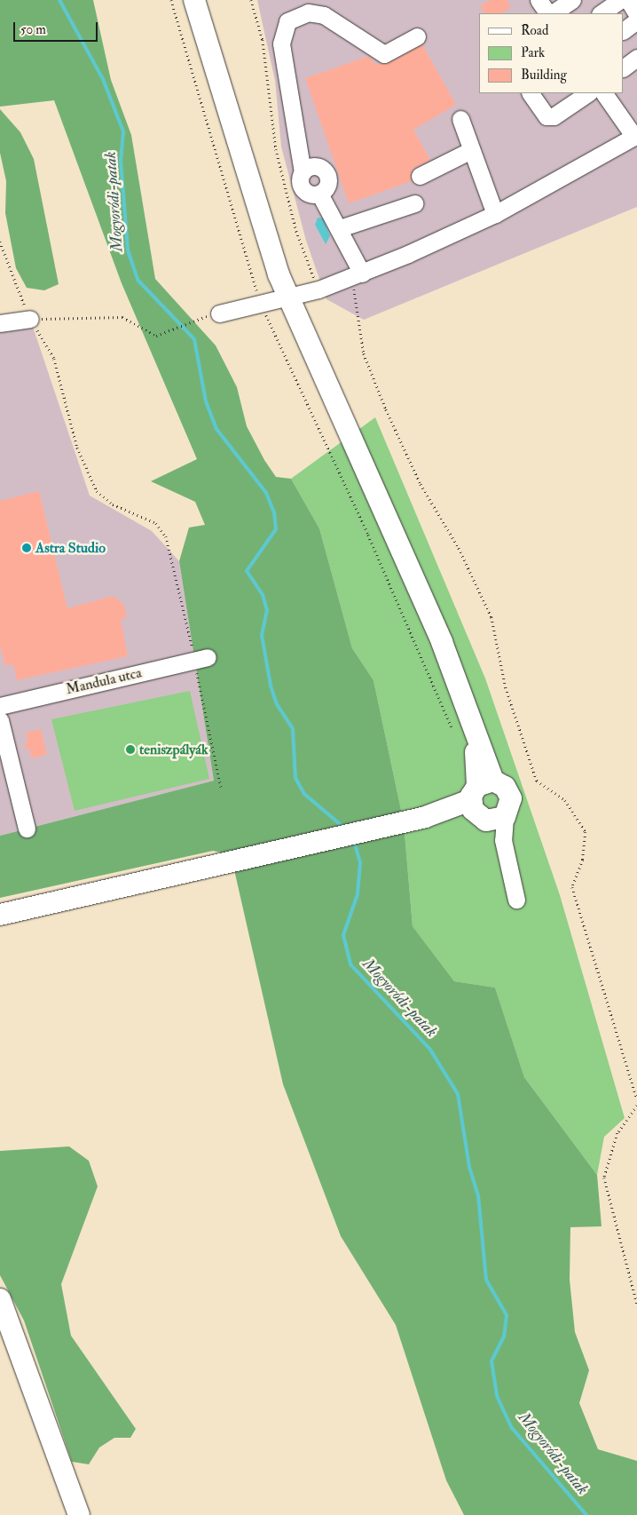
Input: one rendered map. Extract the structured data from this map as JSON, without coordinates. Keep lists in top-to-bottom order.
{
  "streets": {
    "street": ["Mandula utca"]
  },
  "water": ["Mogyoródi-patak"],
  "places": ["Astra Studio", "teniszpályák"],
  "legend": ["Road", "Park", "Building"],
  "scale_bar": "50 m"
}
